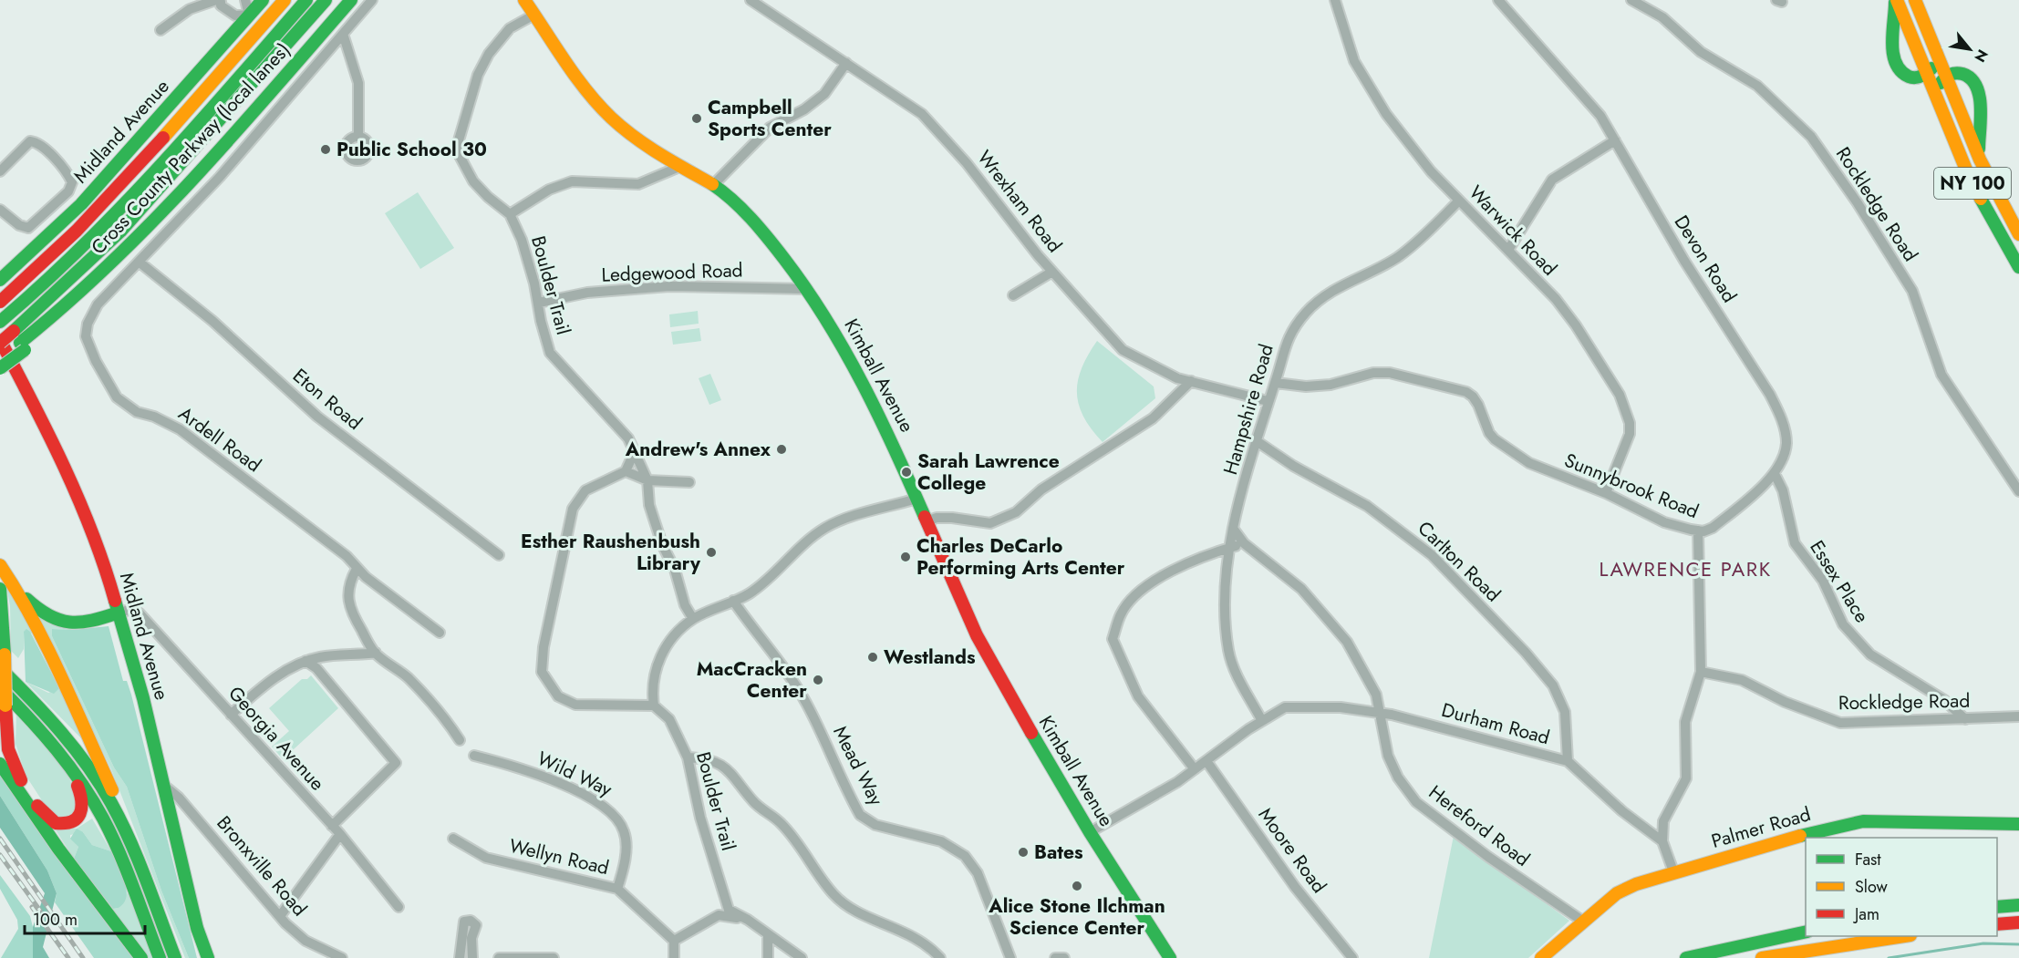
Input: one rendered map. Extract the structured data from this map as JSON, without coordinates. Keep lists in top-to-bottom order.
{
  "streets": {
    "main road": [
      "Midland Avenue",
      "Cross County Parkway (local lanes)",
      "NY 100",
      "Kimball Avenue",
      "Palmer Road"
    ],
    "street": [
      "Wrexham Road",
      "Rockledge Road",
      "Warwick Road",
      "Devon Road",
      "Ledgewood Road",
      "Boulder Trail",
      "Eton Road",
      "Hampshire Road",
      "Ardell Road",
      "Sunnybrook Road",
      "Carlton Road",
      "Essex Place",
      "Durham Road",
      "Georgia Avenue",
      "Mead Way",
      "Wild Way",
      "Hereford Road",
      "Moore Road",
      "Wellyn Road",
      "Bronxville Road"
    ]
  },
  "crossings": [
    ["Midland Avenue", "Georgia Avenue"],
    ["Midland Avenue", "Bronxville Road"],
    ["Wrexham Road", "Hampshire Road"],
    ["Rockledge Road", "Sunnybrook Road"],
    ["Rockledge Road", "Essex Place"],
    ["Warwick Road", "Hampshire Road"],
    ["Warwick Road", "Sunnybrook Road"],
    ["Devon Road", "Sunnybrook Road"],
    ["Devon Road", "Essex Place"],
    ["Ledgewood Road", "Boulder Trail"],
    ["Ledgewood Road", "Kimball Avenue"],
    ["Boulder Trail", "Kimball Avenue"],
    ["Eton Road", "Ardell Road"],
    ["Hampshire Road", "Sunnybrook Road"],
    ["Hampshire Road", "Carlton Road"],
    ["Hampshire Road", "Durham Road"],
    ["Hampshire Road", "Hereford Road"],
    ["Sunnybrook Road", "Durham Road"],
    ["Carlton Road", "Durham Road"],
    ["Durham Road", "Hereford Road"],
    ["Wild Way", "Wellyn Road"],
    ["Hereford Road", "Palmer Road"]
  ],
  "districts": ["LAWRENCE PARK"],
  "places": [
    "Campbell Sports Center",
    "Public School 30",
    "Andrew's Annex",
    "Sarah Lawrence College",
    "Esther Raushenbush Library",
    "Charles DeCarlo Performing Arts Center",
    "Westlands",
    "MacCracken Center",
    "Bates",
    "Alice Stone Ilchman Science Center"
  ],
  "legend": ["Fast", "Slow", "Jam"],
  "scale_bar": "100 m",
  "north": "bottom right"
}
